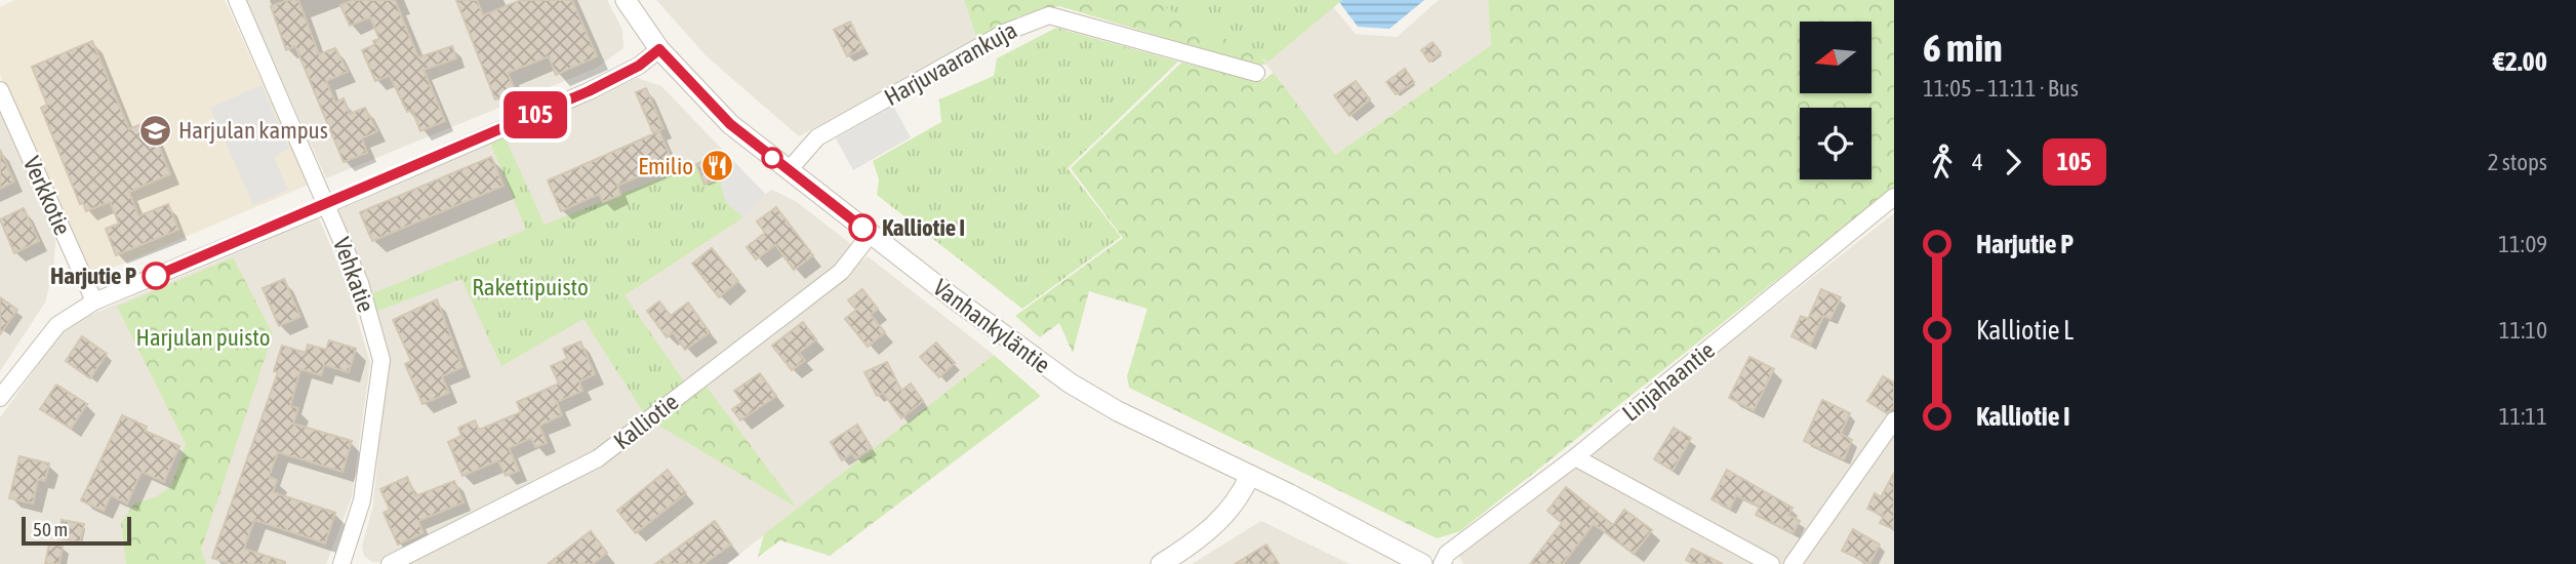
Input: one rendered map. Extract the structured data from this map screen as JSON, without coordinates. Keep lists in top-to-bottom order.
{
  "streets": {
    "street": [
      "Harjuvaarankuja",
      "Verkkotie",
      "Vehkatie",
      "Vanhankyläntie",
      "Linjahaantie",
      "Kalliotie"
    ]
  },
  "crossings": [
    ["Harjuvaarankuja", "Vanhankyläntie"],
    ["Vanhankyläntie", "Kalliotie"]
  ],
  "parks": ["Rakettipuisto", "Harjulan puisto"],
  "places": {
    "school or university": ["Harjulan kampus"],
    "restaurant": ["Emilio"],
    "other": ["Kalliotie I", "Harjutie P"]
  },
  "lines": ["bus line 105"],
  "scale_bar": "50 m",
  "north": "left",
  "page": {
    "on_map": "105",
    "heading": ["6 min", "11:05 – 11:11 · Bus", "€2.00"],
    "legs": ["4", "105", "2 stops"],
    "list": [
      {
        "name": "Harjutie P",
        "value": "11:09"
      },
      {
        "name": "Kalliotie L",
        "value": "11:10"
      },
      {
        "name": "Kalliotie I",
        "value": "11:11"
      }
    ],
    "scale": "50 m"
  }
}
